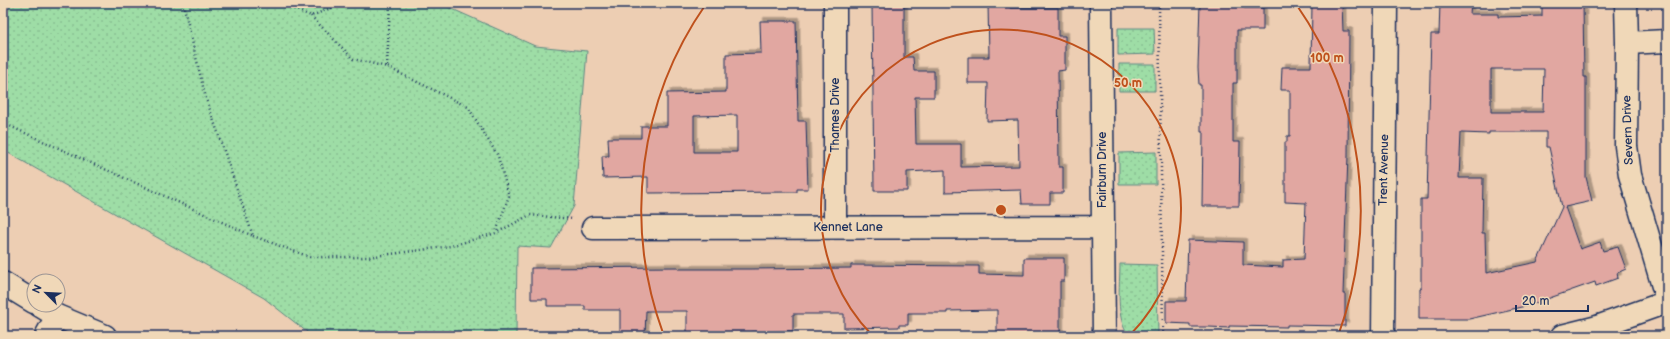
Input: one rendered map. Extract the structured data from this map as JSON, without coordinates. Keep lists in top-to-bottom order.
{
  "streets": {
    "street": [
      "Thames Drive",
      "Severn Drive",
      "Fairburn Drive",
      "Trent Avenue",
      "Kennet Lane"
    ]
  },
  "crossings": [
    ["Thames Drive", "Kennet Lane"],
    ["Fairburn Drive", "Kennet Lane"]
  ],
  "scale_bar": "20 m",
  "north": "top left",
  "rings": ["100 m", "50 m"]
}
